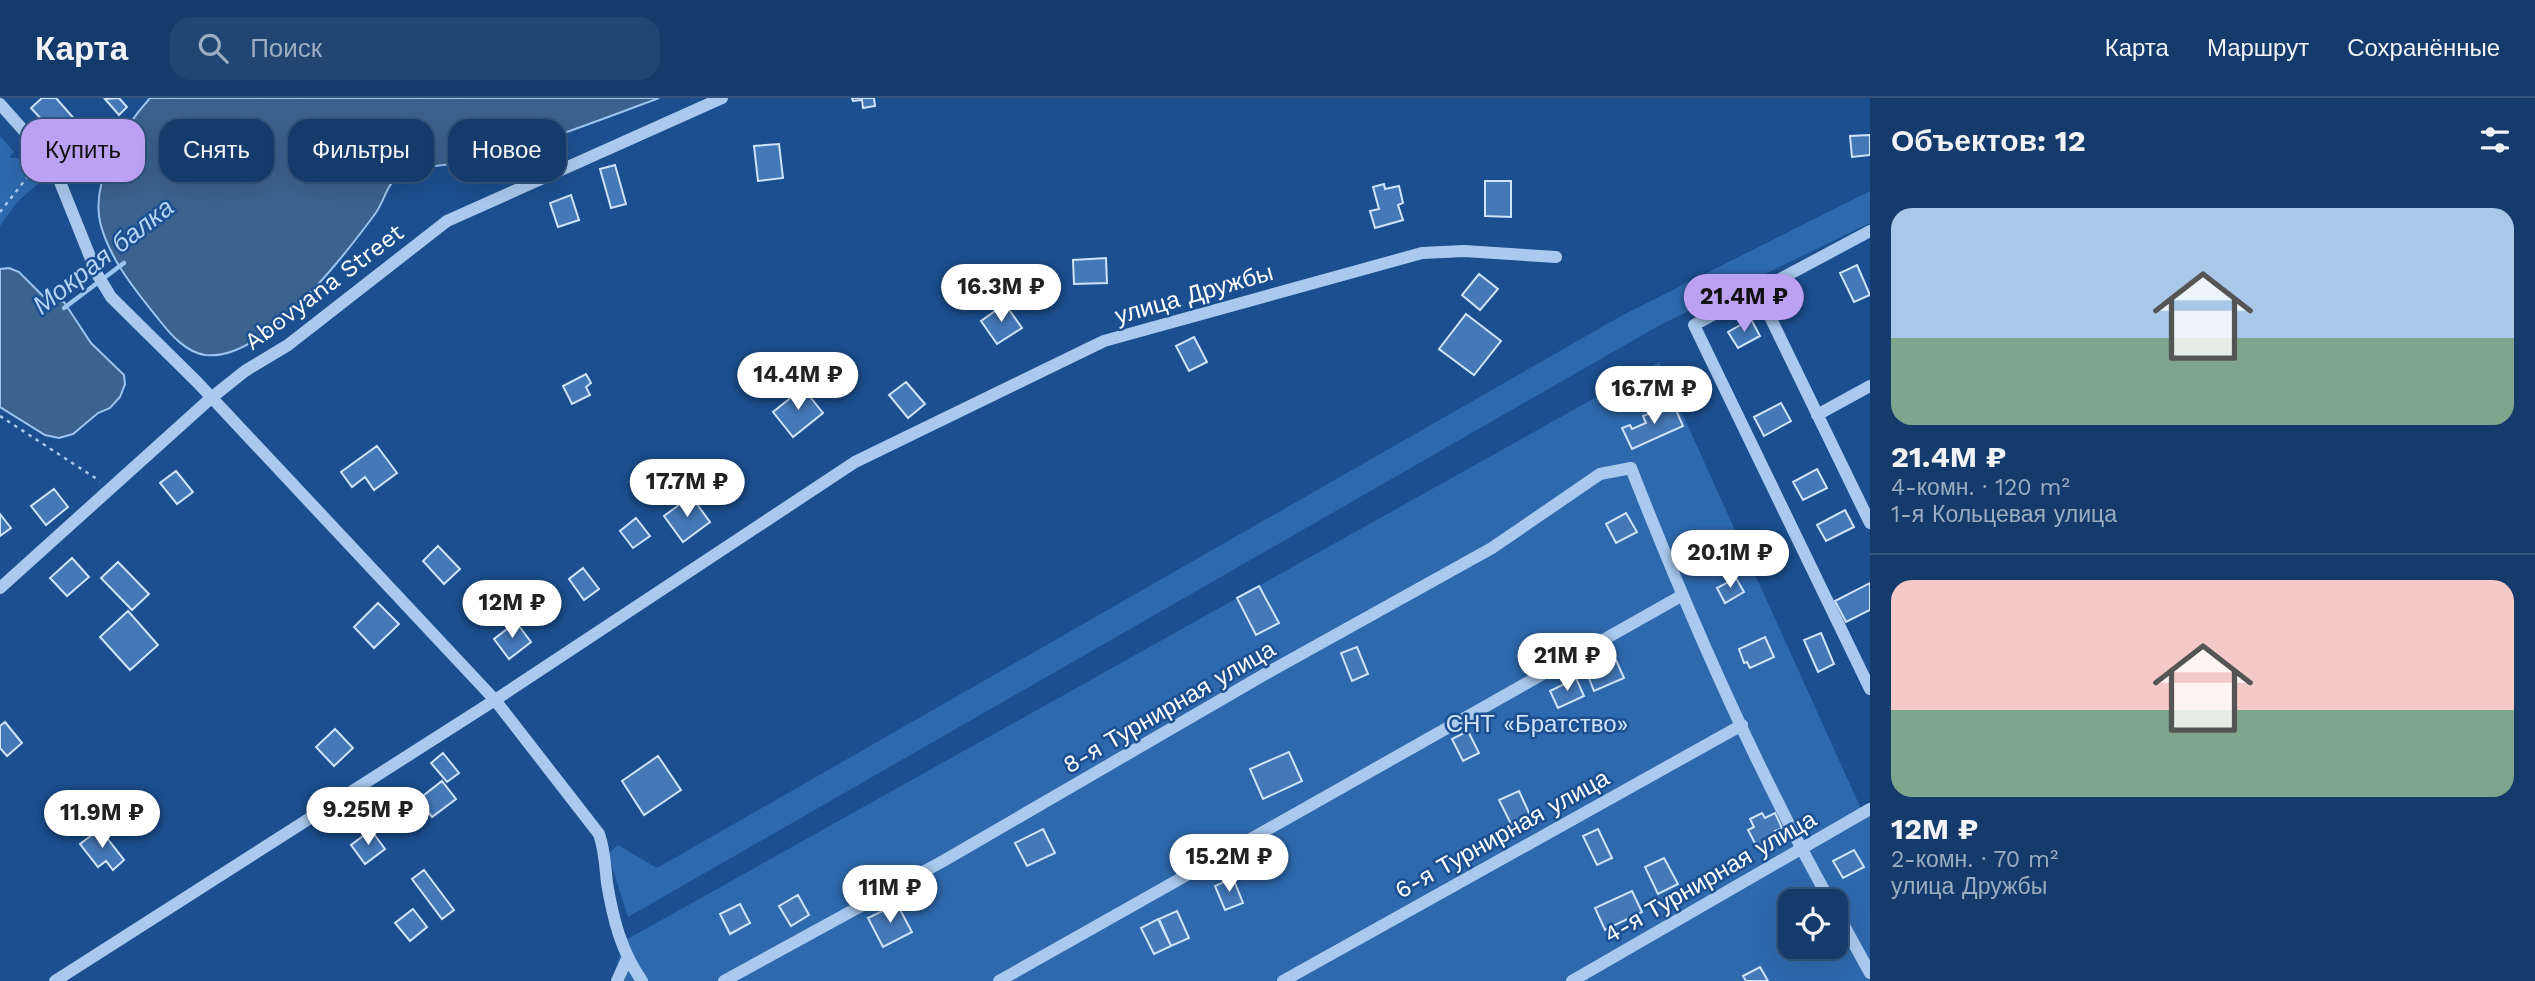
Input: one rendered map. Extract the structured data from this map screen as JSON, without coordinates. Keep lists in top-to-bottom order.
{
  "streets": {
    "street": [
      "Abovyana Street",
      "улица Дружбы",
      "8-я Турнирная улица",
      "6-я Турнирная улица",
      "4-я Турнирная улица"
    ]
  },
  "water": ["Мокрая балка"],
  "parks": ["СНТ «Братство»"],
  "page": {
    "header": "Карта",
    "search": "Поиск",
    "nav": ["Карта", "Маршрут", "Сохранённые"],
    "heading": "Объектов: 12",
    "chip": [
      "Купить",
      "Снять",
      "Фильтры",
      "Новое"
    ],
    "list": [
      {
        "name": "21.4M ₽",
        "note": "4-комн. · 120 m² · 1-я Кольцевая улица"
      },
      {
        "name": "12M ₽",
        "note": "2-комн. · 70 m² · улица Дружбы"
      }
    ],
    "price": [
      "16.3M ₽",
      "21.4M ₽",
      "14.4M ₽",
      "16.7M ₽",
      "17.7M ₽",
      "20.1M ₽",
      "12M ₽",
      "21M ₽",
      "9.25M ₽",
      "11.9M ₽",
      "15.2M ₽",
      "11M ₽"
    ]
  }
}
